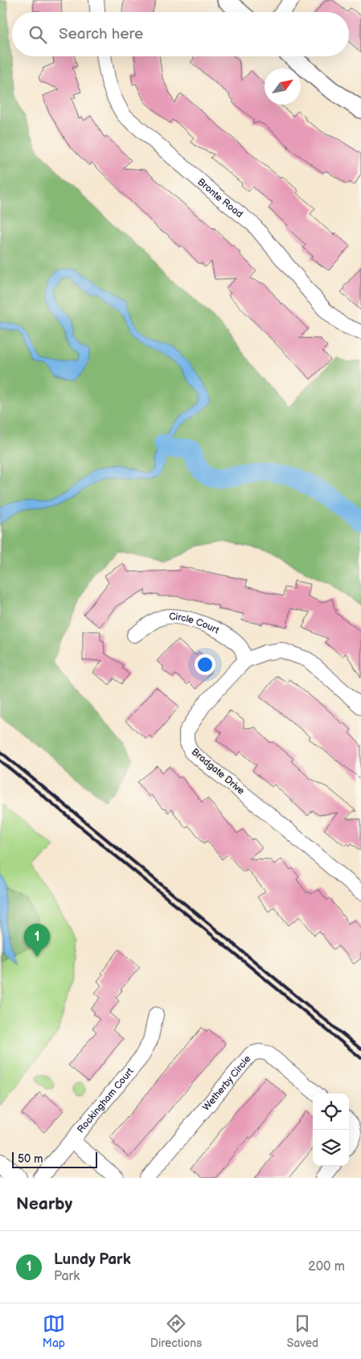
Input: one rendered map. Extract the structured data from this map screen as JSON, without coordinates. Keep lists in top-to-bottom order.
{
  "streets": {
    "street": [
      "Bronte Road",
      "Circle Court",
      "Bradgate Drive",
      "Wetherby Circle",
      "Rockingham Court"
    ]
  },
  "crossings": [
    ["Circle Court", "Bradgate Drive"]
  ],
  "scale_bar": "50 m",
  "north": "top right",
  "page": {
    "search": "Search here",
    "pins": "1",
    "scale": "50 m",
    "heading": "Nearby",
    "list": [
      {
        "mark": "1",
        "name": "Lundy Park",
        "note": "Park",
        "value": "200 m"
      }
    ],
    "nav": ["Map", "Directions", "Saved"]
  }
}
